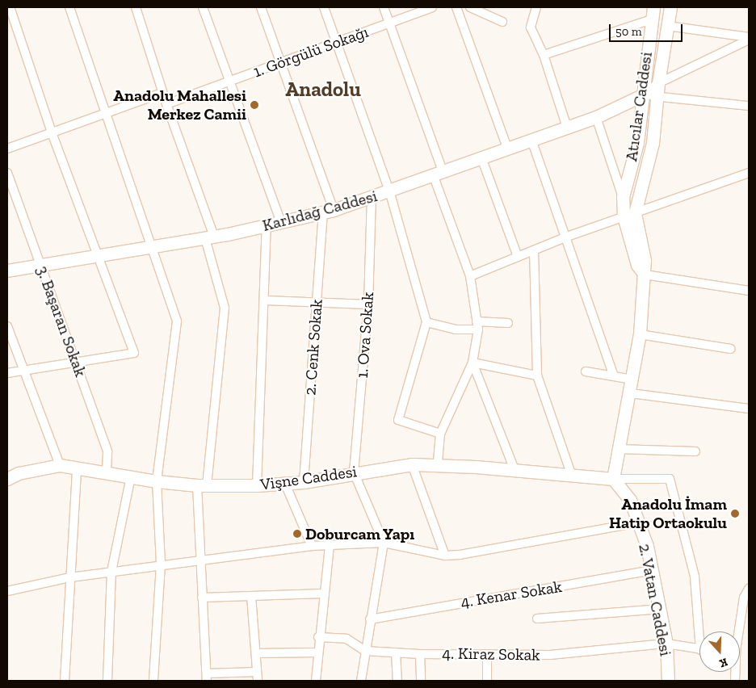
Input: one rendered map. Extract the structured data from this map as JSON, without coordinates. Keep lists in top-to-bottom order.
{
  "streets": {
    "main road": [
      "Atıcılar Caddesi",
      "Karlıdağ Caddesi",
      "Vişne Caddesi",
      "2. Vatan Caddesi"
    ],
    "street": [
      "1. Görgülü Sokağı",
      "3. Başaran Sokak",
      "1. Ova Sokak",
      "2. Cenk Sokak",
      "4. Kenar Sokak",
      "4. Kiraz Sokak"
    ]
  },
  "crossings": [
    ["Atıcılar Caddesi", "Karlıdağ Caddesi"],
    ["Atıcılar Caddesi", "Vişne Caddesi"],
    ["Atıcılar Caddesi", "2. Vatan Caddesi"],
    ["Karlıdağ Caddesi", "3. Başaran Sokak"],
    ["Karlıdağ Caddesi", "1. Ova Sokak"],
    ["Karlıdağ Caddesi", "2. Cenk Sokak"],
    ["3. Başaran Sokak", "Vişne Caddesi"],
    ["1. Ova Sokak", "Vişne Caddesi"],
    ["2. Cenk Sokak", "Vişne Caddesi"],
    ["Vişne Caddesi", "2. Vatan Caddesi"],
    ["4. Kenar Sokak", "2. Vatan Caddesi"],
    ["2. Vatan Caddesi", "4. Kiraz Sokak"]
  ],
  "districts": ["Anadolu"],
  "places": ["Anadolu Mahallesi Merkez Camii", "Anadolu İmam Hatip Ortaokulu", "Doburcam Yapı"],
  "scale_bar": "50 m",
  "north": "bottom"
}
